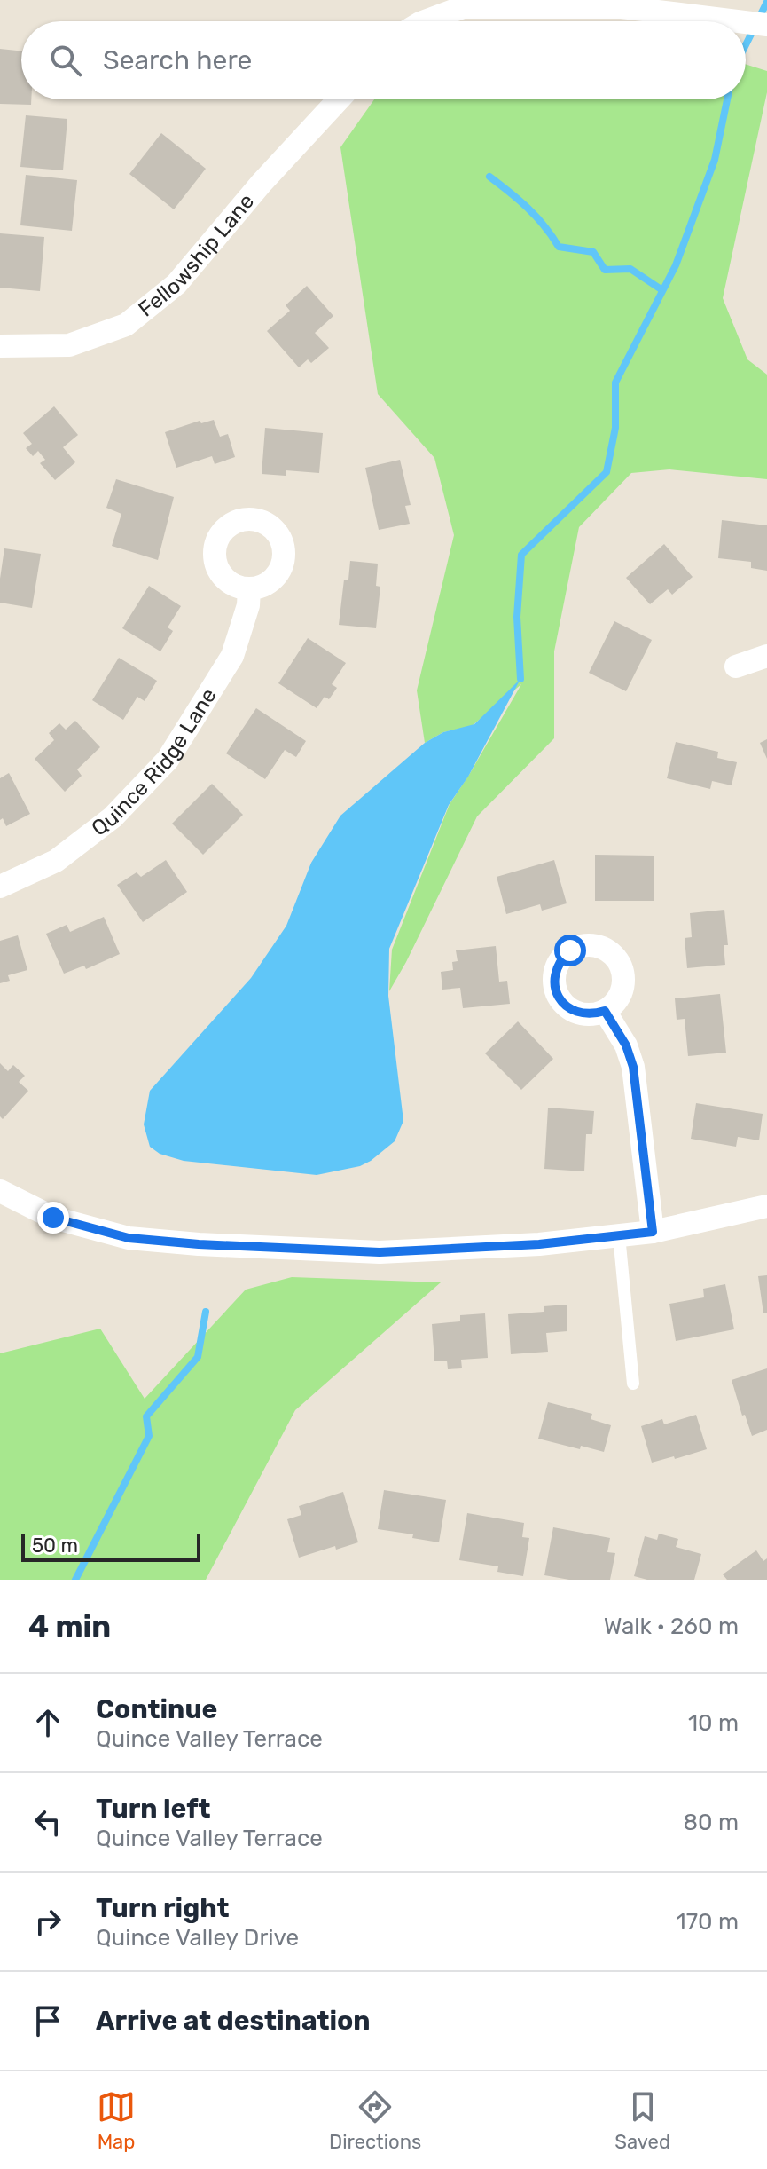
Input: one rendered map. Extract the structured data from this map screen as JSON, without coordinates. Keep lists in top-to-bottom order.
{
  "streets": {
    "street": ["Fellowship Lane", "Quince Ridge Lane"]
  },
  "scale_bar": "50 m",
  "page": {
    "search": "Search here",
    "scale": "50 m",
    "heading": ["4 min", "Walk · 260 m"],
    "list": [
      ["Continue", "Quince Valley Terrace", "10 m"],
      ["Turn left", "Quince Valley Terrace", "80 m"],
      ["Turn right", "Quince Valley Drive", "170 m"],
      "Arrive at destination"
    ],
    "nav": ["Map", "Directions", "Saved"]
  }
}
